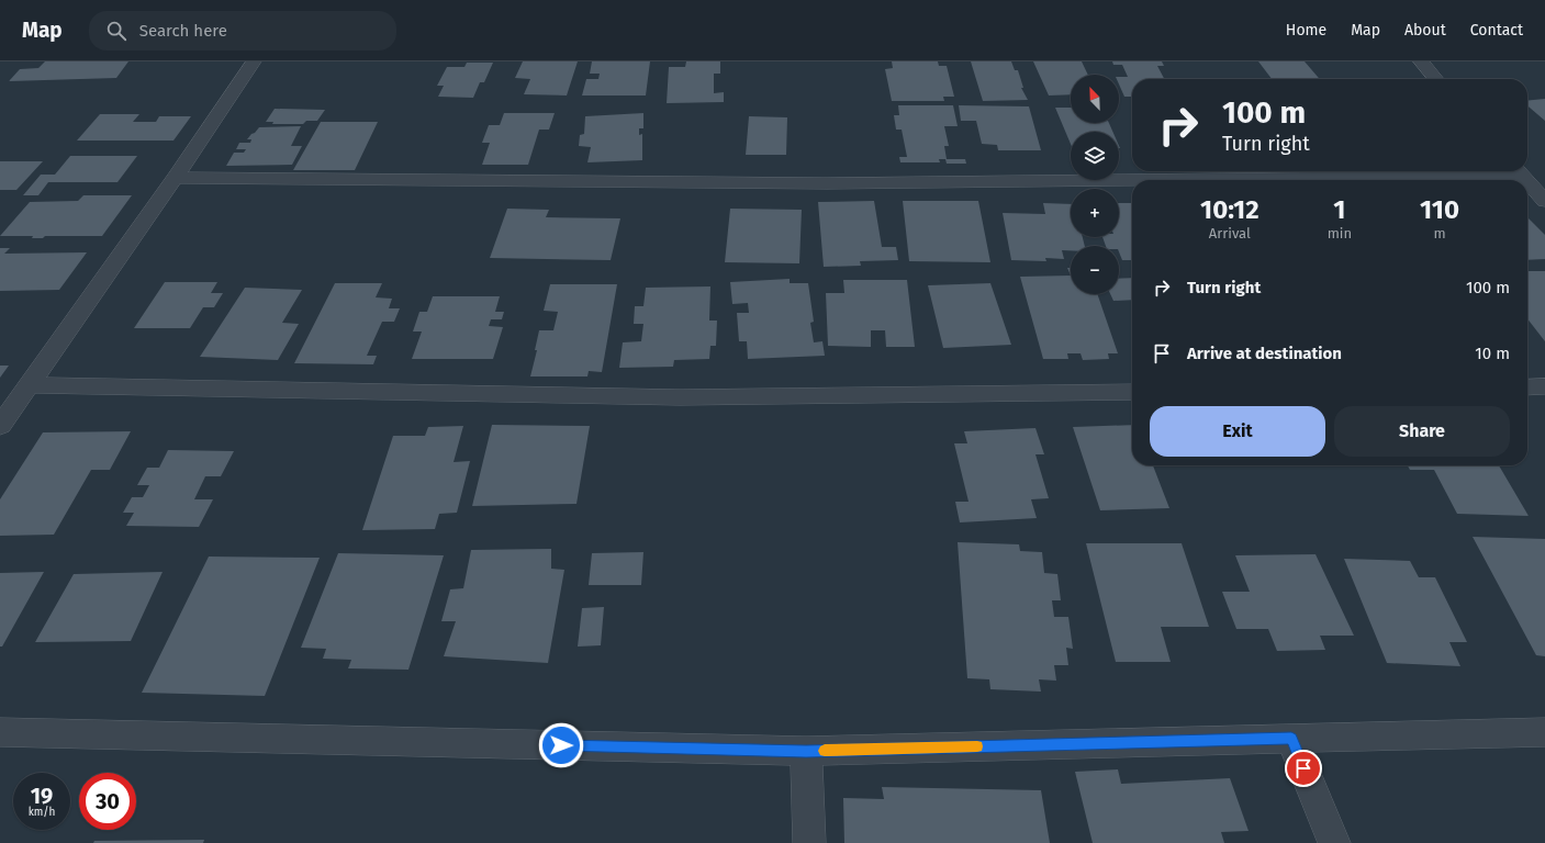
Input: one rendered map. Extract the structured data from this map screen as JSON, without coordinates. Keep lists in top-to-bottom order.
{
  "north": "top left",
  "page": {
    "header": "Map",
    "search": "Search here",
    "nav": [
      "Home",
      "Map",
      "About",
      "Contact"
    ],
    "map_buttons": ["+", "−"],
    "turn": ["100 m", "Turn right"],
    "eta": [
      "10:12",
      "Arrival",
      "1",
      "min",
      "110",
      "m"
    ],
    "list": [
      {
        "name": "Turn right",
        "value": "100 m"
      },
      {
        "name": "Arrive at destination",
        "value": "10 m"
      }
    ],
    "buttons": ["Exit", "Share"],
    "speed": "19 km/h",
    "limit": "30"
  }
}
